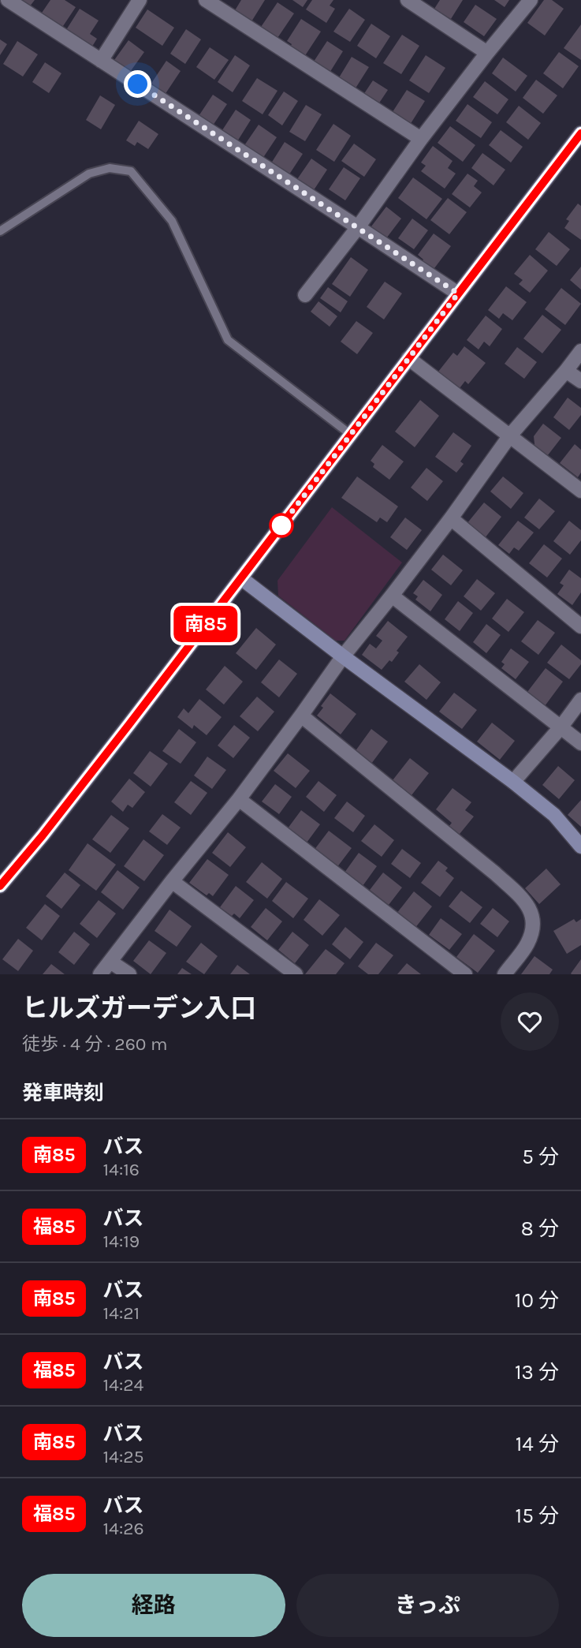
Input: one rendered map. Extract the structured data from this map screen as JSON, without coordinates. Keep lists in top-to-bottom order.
{
  "lines": ["bus line 南85"],
  "page": {
    "on_map": "南85",
    "heading": [
      ["ヒルズガーデン入口", "徒歩 · 4 分 · 260 m"],
      "発車時刻"
    ],
    "list": [
      {
        "mark": "南85",
        "name": "バス",
        "note": "14:16",
        "value": "5 分"
      },
      {
        "mark": "福85",
        "name": "バス",
        "note": "14:19",
        "value": "8 分"
      },
      {
        "mark": "南85",
        "name": "バス",
        "note": "14:21",
        "value": "10 分"
      },
      {
        "mark": "福85",
        "name": "バス",
        "note": "14:24",
        "value": "13 分"
      },
      {
        "mark": "南85",
        "name": "バス",
        "note": "14:25",
        "value": "14 分"
      },
      {
        "mark": "福85",
        "name": "バス",
        "note": "14:26",
        "value": "15 分"
      }
    ],
    "buttons": ["経路", "きっぷ"]
  }
}
